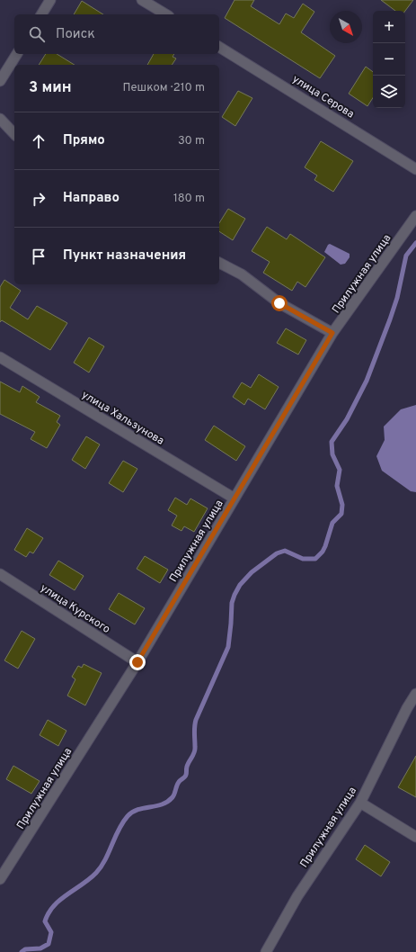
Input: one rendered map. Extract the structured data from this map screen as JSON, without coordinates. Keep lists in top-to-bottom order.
{
  "streets": {
    "street": [
      "улица Серова",
      "Прилужная улица",
      "улица Хальзунова",
      "улица Курского"
    ]
  },
  "crossings": [
    ["Прилужная улица", "улица Хальзунова"],
    ["Прилужная улица", "улица Курского"]
  ],
  "north": "bottom right",
  "page": {
    "map_buttons": ["+", "−"],
    "search": "Поиск",
    "heading": ["3 мин", "Пешком · 210 m"],
    "list": [
      ["Прямо", "30 m"],
      ["Направо", "180 m"],
      "Пункт назначения"
    ]
  }
}
